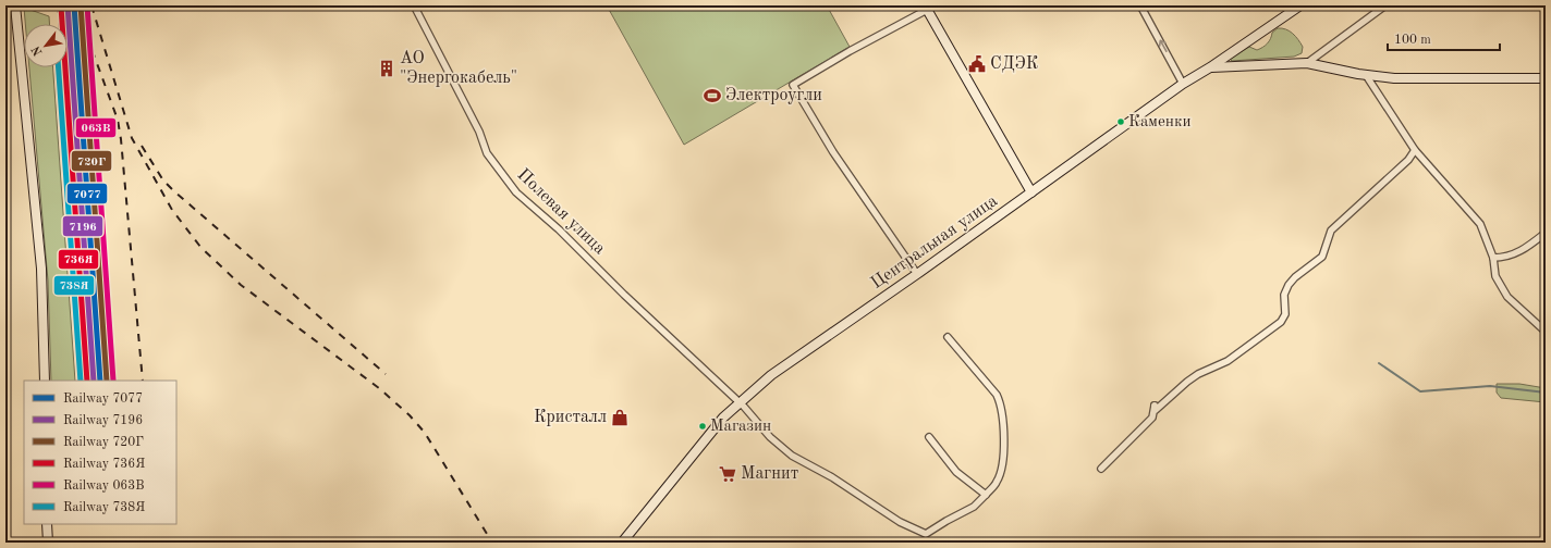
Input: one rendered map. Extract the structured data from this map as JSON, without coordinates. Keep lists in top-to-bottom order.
{
  "streets": {
    "main road": ["Центральная улица"],
    "street": ["Полевая улица"]
  },
  "crossings": [
    ["Полевая улица", "Центральная улица"]
  ],
  "places": {
    "public building": ["СДЭК"],
    "building": ["АО \"Энергокабель\""],
    "sports": ["Электроугли"],
    "other": ["Каменки", "Магазин"],
    "shop": ["Кристалл"],
    "supermarket": ["Магнит"]
  },
  "lines": [
    "rail line 7077",
    "rail line 7196",
    "rail line 720Г",
    "rail line 063В",
    "rail line 736Я",
    "rail line 738Я"
  ],
  "legend": [
    "Railway 7077",
    "Railway 7196",
    "Railway 720Г",
    "Railway 736Я",
    "Railway 063В",
    "Railway 738Я"
  ],
  "scale_bar": "100 m",
  "north": "bottom left"
}
